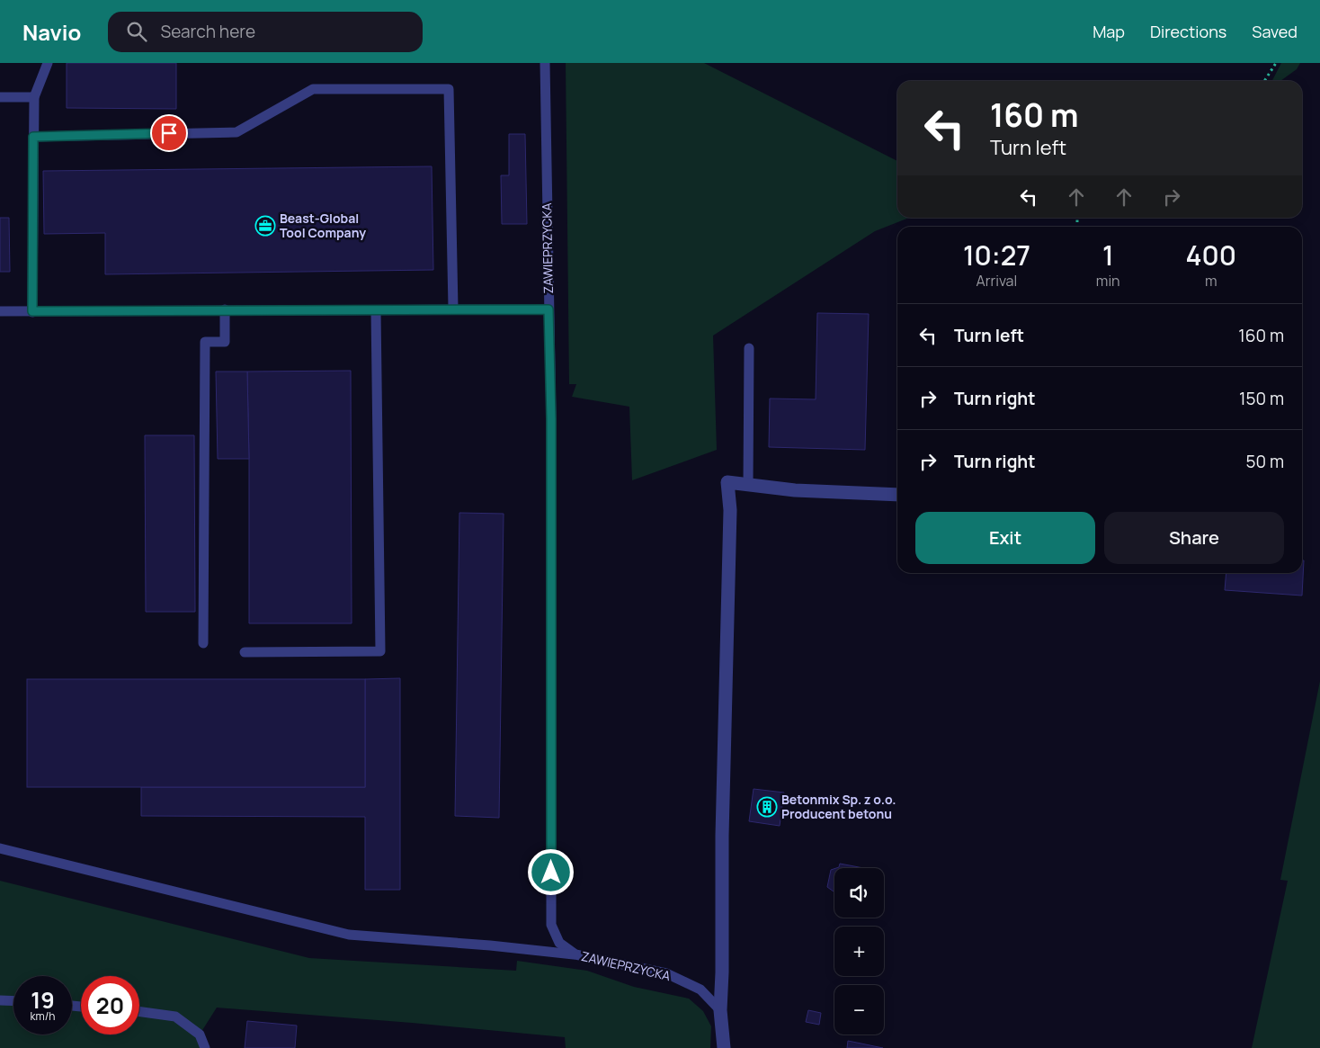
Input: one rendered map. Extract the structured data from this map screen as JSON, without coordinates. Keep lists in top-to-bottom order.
{
  "streets": {
    "lane": ["ZAWIEPRZYCKA"]
  },
  "places": {
    "office": ["Beast-Global Tool Company"],
    "building": ["Betonmix Sp. z o.o. Producent betonu"]
  },
  "page": {
    "header": "Navio",
    "search": "Search here",
    "nav": ["Map", "Directions", "Saved"],
    "turn": ["160 m", "Turn left"],
    "eta": [
      "10:27",
      "Arrival",
      "1",
      "min",
      "400",
      "m"
    ],
    "list": [
      {
        "name": "Turn left",
        "value": "160 m"
      },
      {
        "name": "Turn right",
        "value": "150 m"
      },
      {
        "name": "Turn right",
        "value": "50 m"
      }
    ],
    "buttons": ["Exit", "Share"],
    "map_buttons": ["+", "−"],
    "speed": "19 km/h",
    "limit": "20"
  }
}
